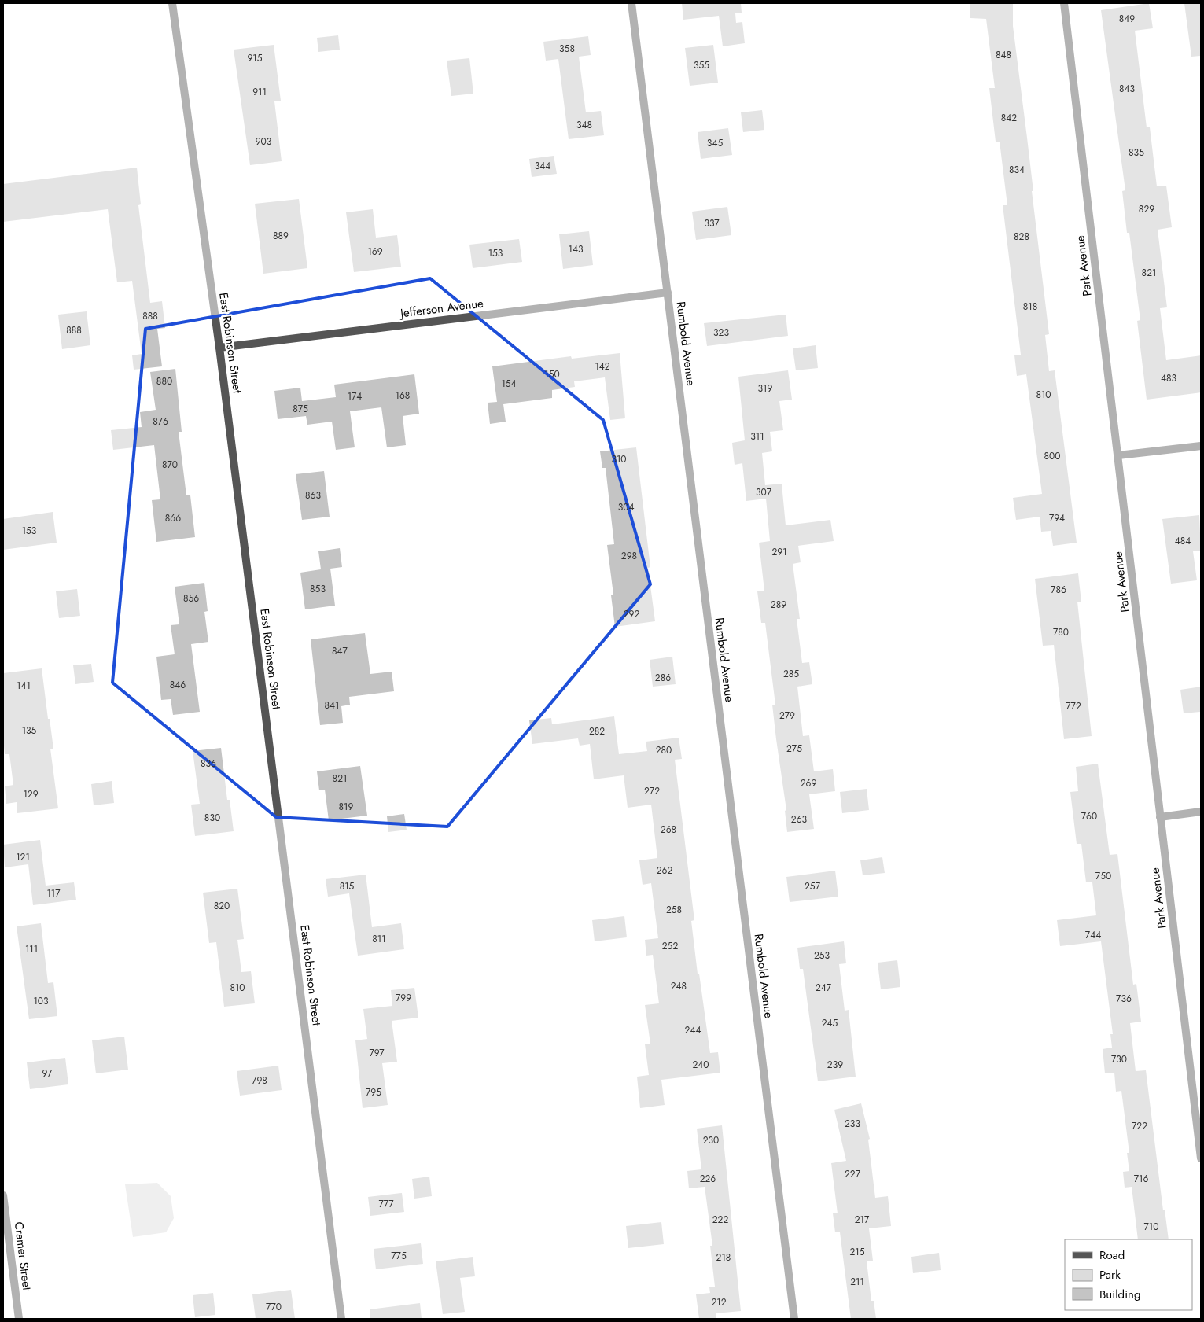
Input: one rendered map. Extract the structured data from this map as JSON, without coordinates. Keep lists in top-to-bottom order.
{
  "streets": {
    "street": [
      "Park Avenue",
      "Jefferson Avenue",
      "East Robinson Street",
      "Rumbold Avenue",
      "Cramer Street"
    ]
  },
  "crossings": [
    ["Jefferson Avenue", "East Robinson Street"],
    ["Jefferson Avenue", "Rumbold Avenue"]
  ],
  "house_numbers": [
    "849",
    "358",
    "848",
    "915",
    "355",
    "843",
    "911",
    "842",
    "348",
    "903",
    "345",
    "835",
    "344",
    "834",
    "829",
    "337",
    "889",
    "828",
    "143",
    "169",
    "153",
    "821",
    "818",
    "888",
    "888",
    "323",
    "142",
    "150",
    "483",
    "880",
    "154",
    "319",
    "810",
    "168",
    "174",
    "875",
    "876",
    "311",
    "800",
    "310",
    "870",
    "307",
    "863",
    "304",
    "866",
    "794",
    "153",
    "484",
    "291",
    "298",
    "853",
    "786",
    "856",
    "289",
    "292",
    "780",
    "847",
    "285",
    "286",
    "846",
    "141",
    "841",
    "772",
    "279",
    "135",
    "282",
    "275",
    "280",
    "836",
    "821",
    "269",
    "272",
    "129",
    "819",
    "760",
    "830",
    "263",
    "268",
    "121",
    "262",
    "750",
    "815",
    "257",
    "117",
    "820",
    "258",
    "744",
    "811",
    "252",
    "111",
    "253",
    "248",
    "810",
    "247",
    "799",
    "736",
    "103",
    "245",
    "244",
    "797",
    "730",
    "240",
    "239",
    "97",
    "798",
    "795",
    "233",
    "722",
    "230",
    "227",
    "226",
    "716",
    "777",
    "222",
    "217",
    "710",
    "215",
    "775",
    "218",
    "211",
    "212",
    "770"
  ],
  "legend": ["Road", "Park", "Building"]
}
